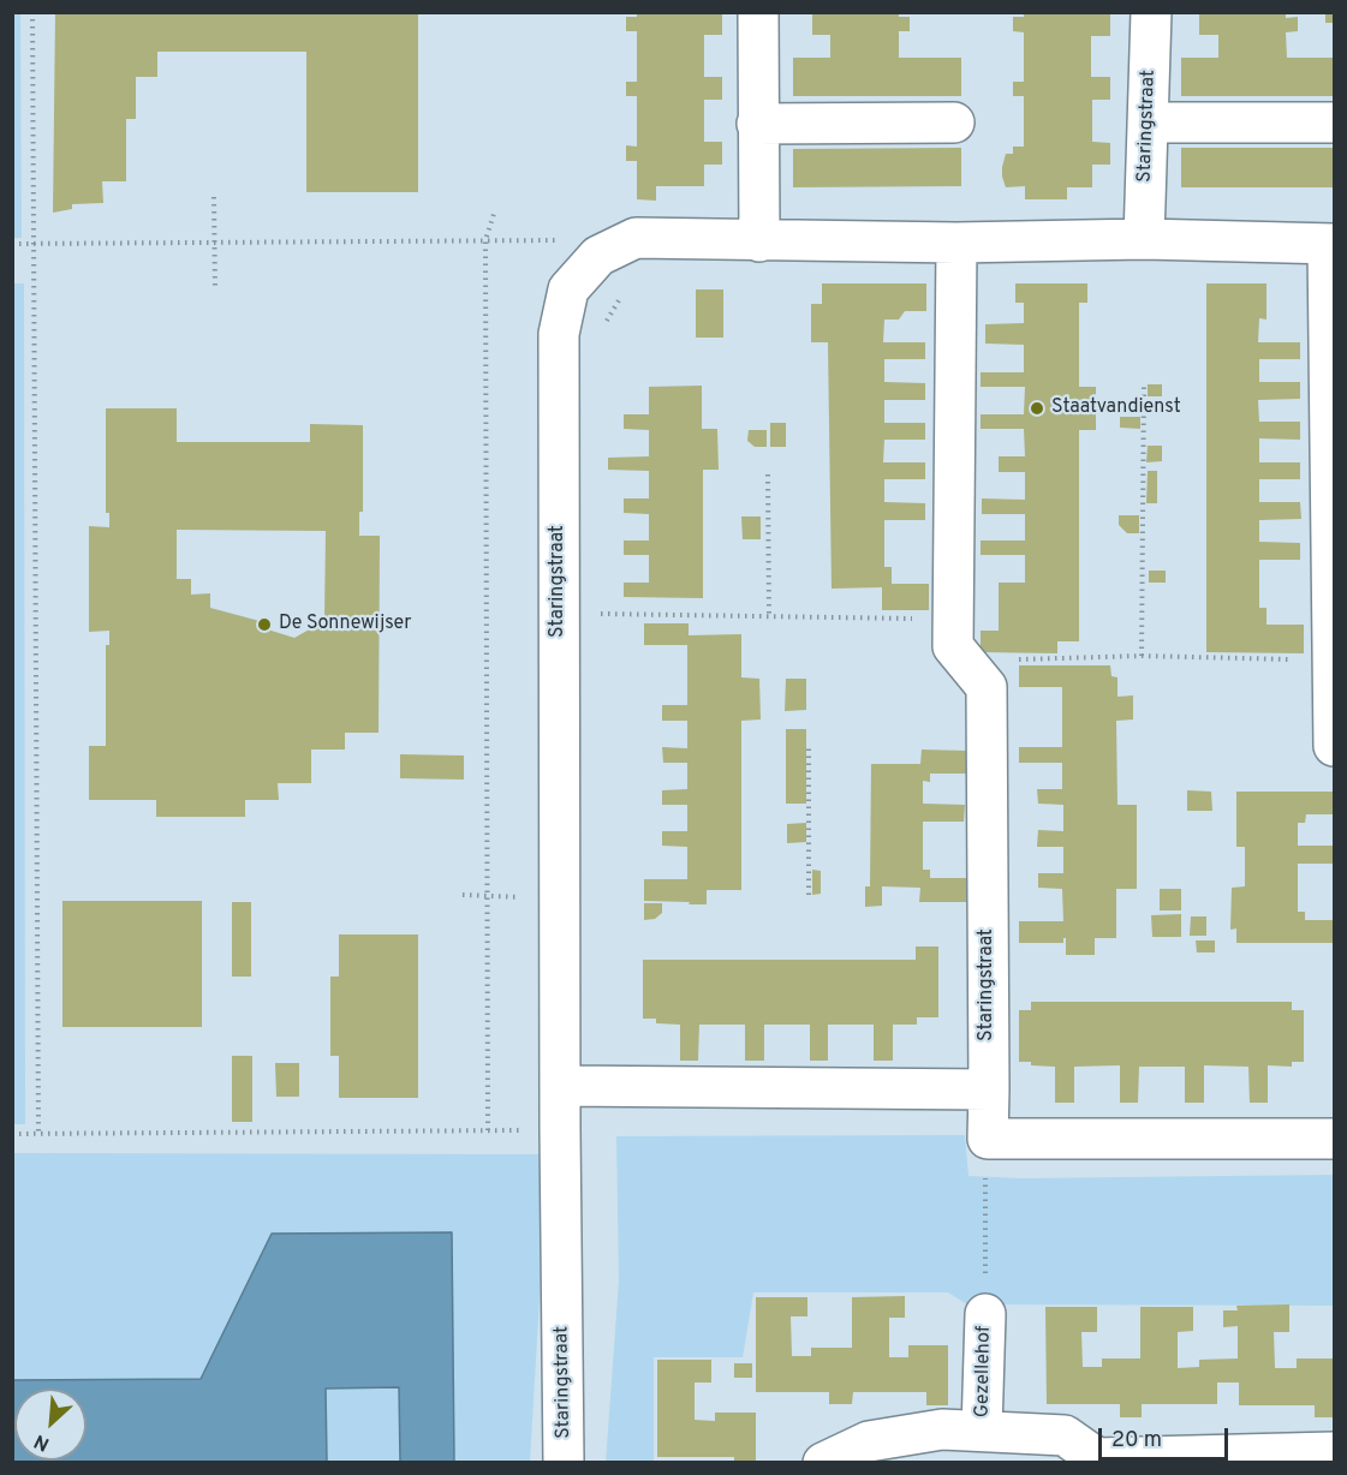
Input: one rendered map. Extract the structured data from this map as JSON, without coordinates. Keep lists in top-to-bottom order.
{
  "streets": {
    "street": ["Staringstraat", "Gezellehof"]
  },
  "places": ["Staatvandienst", "De Sonnewijser"],
  "scale_bar": "20 m",
  "north": "bottom left"
}
